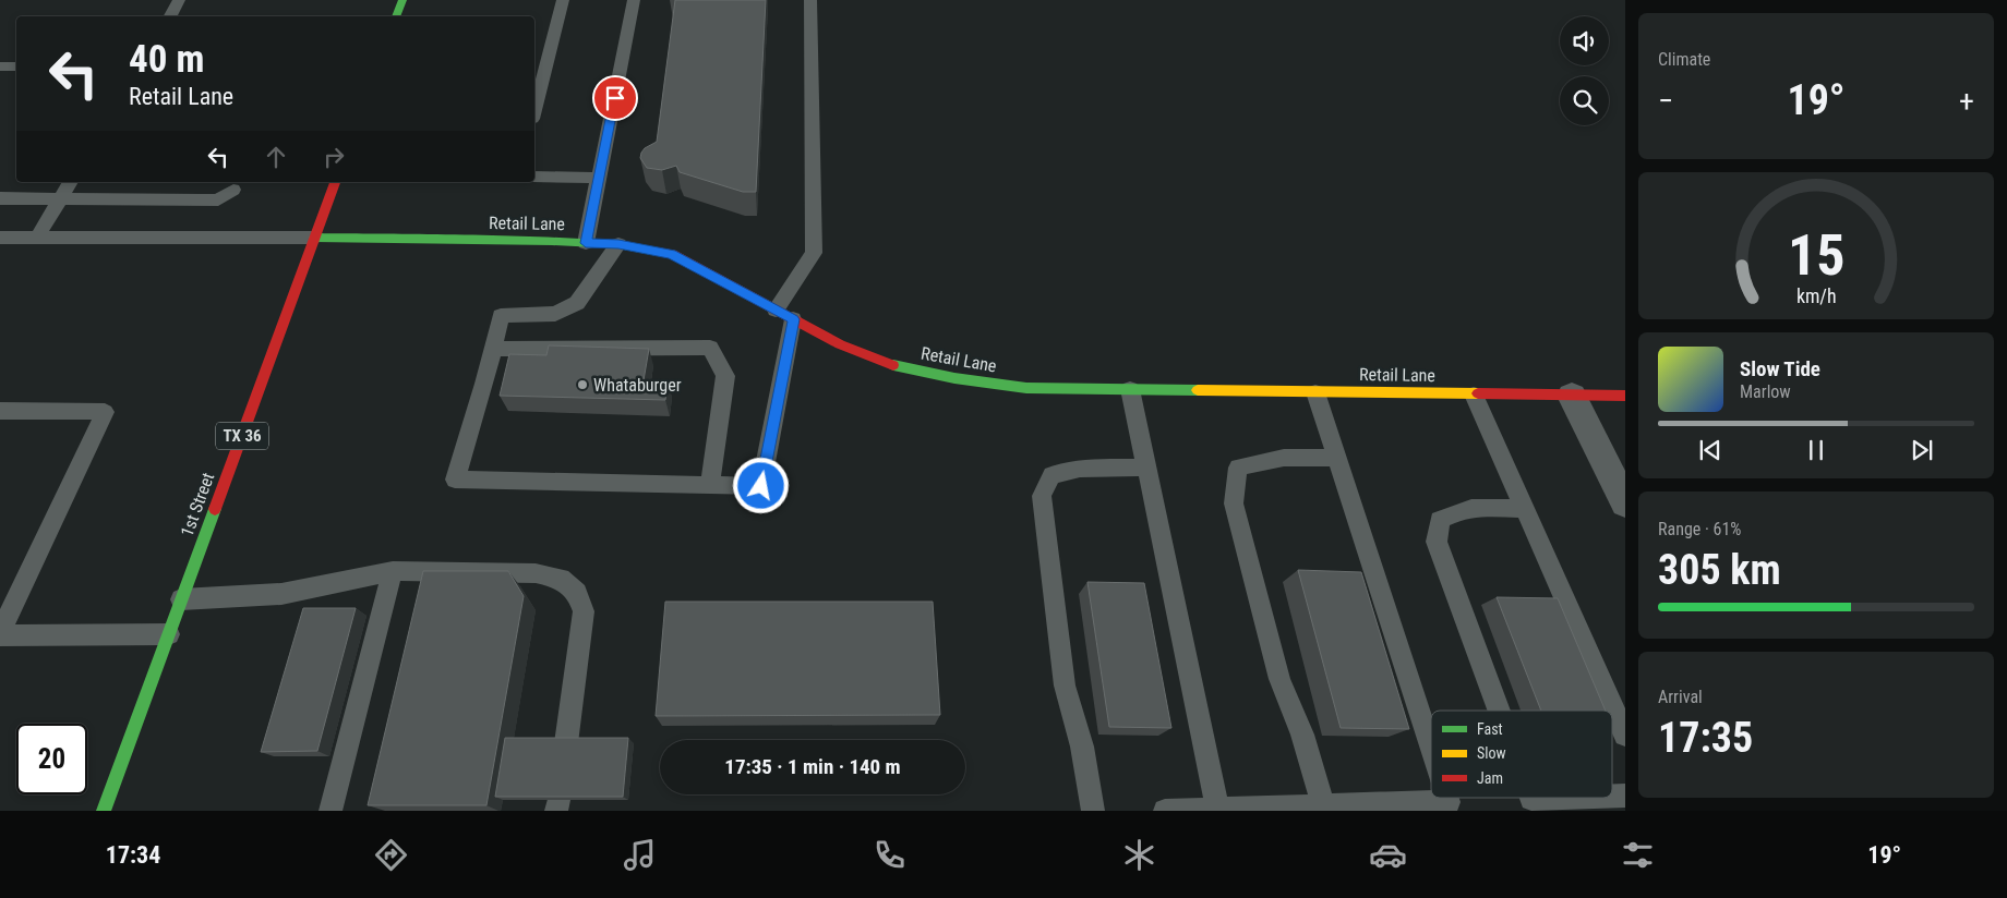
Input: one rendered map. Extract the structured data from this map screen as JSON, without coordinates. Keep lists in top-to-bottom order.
{
  "streets": {
    "street": ["Retail Lane", "TX 36", "1st Street"]
  },
  "crossings": [
    ["Retail Lane", "1st Street"]
  ],
  "places": ["Whataburger"],
  "legend": ["Fast", "Slow", "Jam"],
  "page": {
    "tile": [
      "Climate",
      ["Range · 61%", "305 km"],
      ["Arrival", "17:35"]
    ],
    "turn": ["40 m", "Retail Lane"],
    "heat": ["−", "19°", "+"],
    "song": ["Slow Tide", "Marlow"],
    "limit": "20",
    "trip": "17:35 · 1 min · 140 m",
    "tabs": ["17:34", "19°"],
    "gauge": ["15", "km/h"]
  }
}
